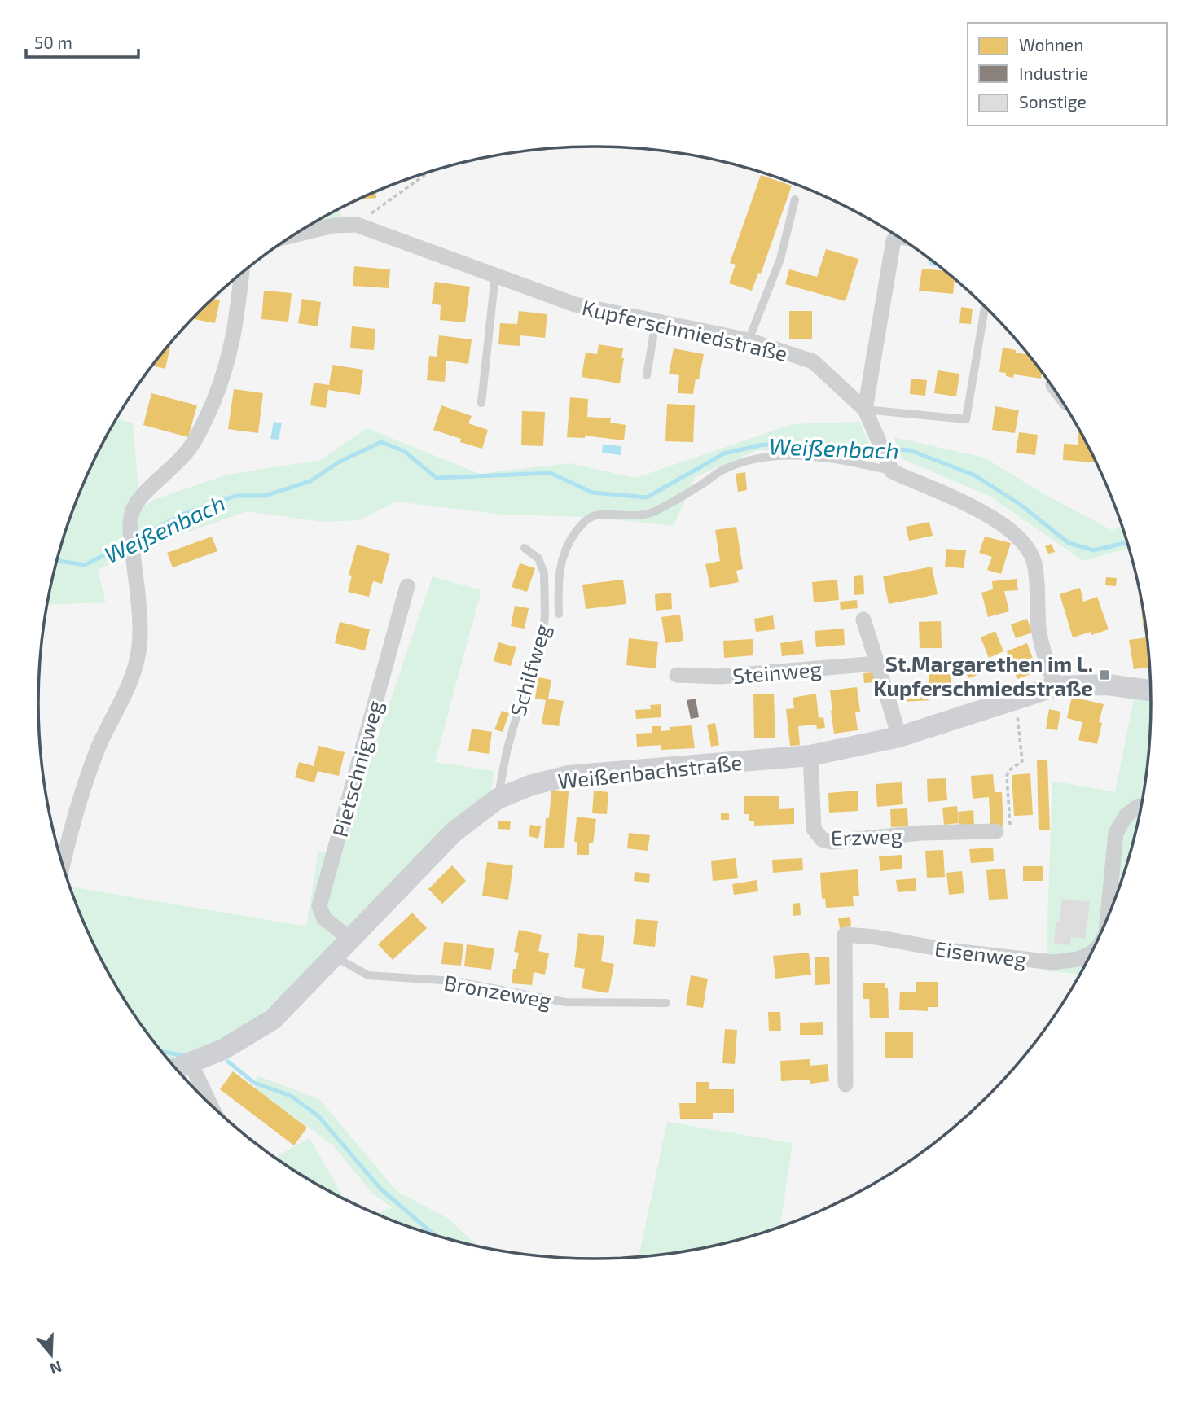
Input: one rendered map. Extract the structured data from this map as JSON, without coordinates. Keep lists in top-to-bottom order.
{
  "streets": {
    "main road": ["Weißenbachstraße"],
    "street": [
      "Kupferschmiedstraße",
      "Steinweg",
      "Pietschnigweg",
      "Erzweg",
      "Eisenweg"
    ],
    "lane": ["Schilfweg", "Bronzeweg"]
  },
  "crossings": [
    ["Schilfweg", "Weißenbachstraße"],
    ["Pietschnigweg", "Weißenbachstraße"],
    ["Weißenbachstraße", "Erzweg"],
    ["Weißenbachstraße", "Bronzeweg"]
  ],
  "water": ["Weißenbach"],
  "places": {
    "transit": ["St.Margarethen im L. Kupferschmiedstraße"]
  },
  "legend": ["Wohnen", "Industrie", "Sonstige"],
  "scale_bar": "50 m",
  "north": "bottom"
}
